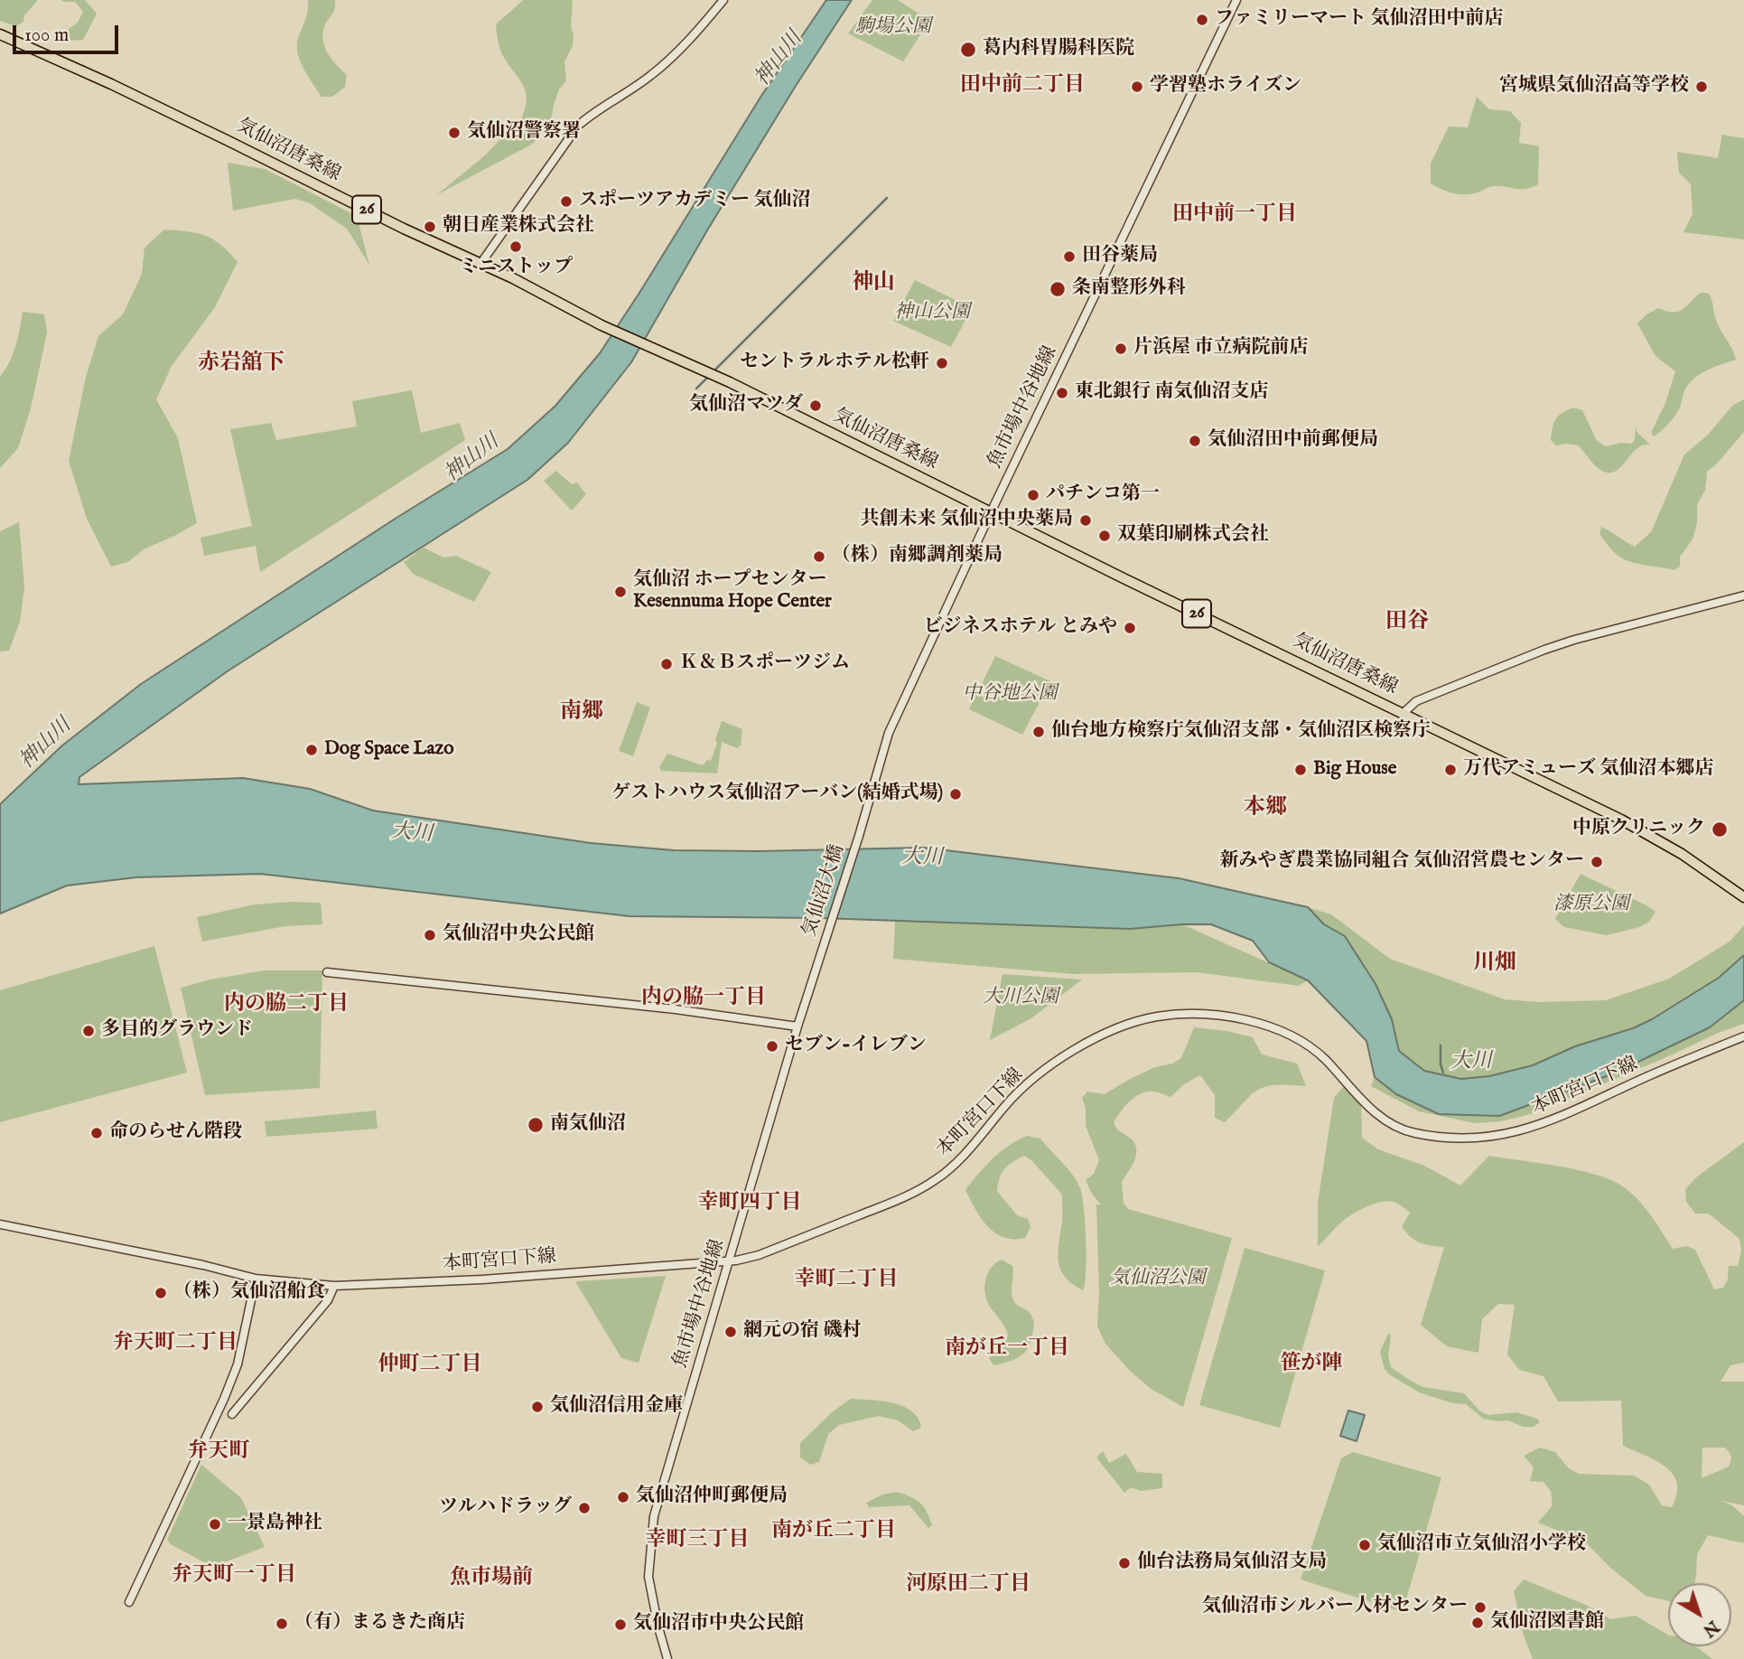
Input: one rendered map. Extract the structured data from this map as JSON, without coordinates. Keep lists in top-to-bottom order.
{
  "streets": {
    "main road": ["気仙沼唐桑線", "26"],
    "street": ["魚市場中谷地線", "気仙沼大橋", "本町宮口下線"]
  },
  "crossings": [
    ["気仙沼唐桑線", "魚市場中谷地線"],
    ["魚市場中谷地線", "気仙沼大橋"],
    ["魚市場中谷地線", "本町宮口下線"]
  ],
  "districts": [
    "田中前二丁目",
    "田中前一丁目",
    "神山",
    "赤岩舘下",
    "田谷",
    "南郷",
    "本郷",
    "川畑",
    "内の脇一丁目",
    "内の脇二丁目",
    "幸町四丁目",
    "幸町二丁目",
    "弁天町二丁目",
    "南が丘一丁目",
    "笹が陣",
    "仲町二丁目",
    "弁天町",
    "南が丘二丁目",
    "幸町三丁目",
    "弁天町一丁目",
    "魚市場前",
    "河原田二丁目"
  ],
  "water": ["神山川", "大川"],
  "parks": [
    "駒場公園",
    "神山公園",
    "中谷地公園",
    "漆原公園",
    "大川公園",
    "気仙沼公園"
  ],
  "places": [
    "ファミリーマート 気仙沼田中前店",
    "葛内科胃腸科医院",
    "学習塾ホライズン",
    "宮城県気仙沼高等学校",
    "気仙沼警察署",
    "スポーツアカデミー 気仙沼",
    "朝日産業株式会社",
    "ミニストップ",
    "田谷薬局",
    "条南整形外科",
    "片浜屋 市立病院前店",
    "セントラルホテル松軒",
    "東北銀行 南気仙沼支店",
    "気仙沼マツダ",
    "気仙沼田中前郵便局",
    "パチンコ第一",
    "共創未来 気仙沼中央薬局",
    "双葉印刷株式会社",
    "（株）南郷調剤薬局",
    "気仙沼 ホープセンター Kesennuma Hope Center",
    "ビジネスホテル とみや",
    "Ｋ＆Ｂスポーツジム",
    "仙台地方検察庁気仙沼支部・気仙沼区検察庁",
    "Dog Space Lazo",
    "Big House",
    "万代アミューズ 気仙沼本郷店",
    "ゲストハウス気仙沼アーバン(結婚式場)",
    "中原クリニック",
    "新みやぎ農業協同組合 気仙沼営農センター",
    "気仙沼中央公民館",
    "多目的グラウンド",
    "セブン-イレブン",
    "南気仙沼",
    "命のらせん階段",
    "（株）気仙沼船食",
    "網元の宿 磯村",
    "気仙沼信用金庫",
    "気仙沼仲町郵便局",
    "ツルハドラッグ",
    "一景島神社",
    "気仙沼市立気仙沼小学校",
    "仙台法務局気仙沼支局",
    "気仙沼市シルバー人材センター",
    "気仙沼図書館",
    "（有）まるきた商店",
    "気仙沼市中央公民館"
  ],
  "scale_bar": "100 m",
  "north": "bottom right"
}
